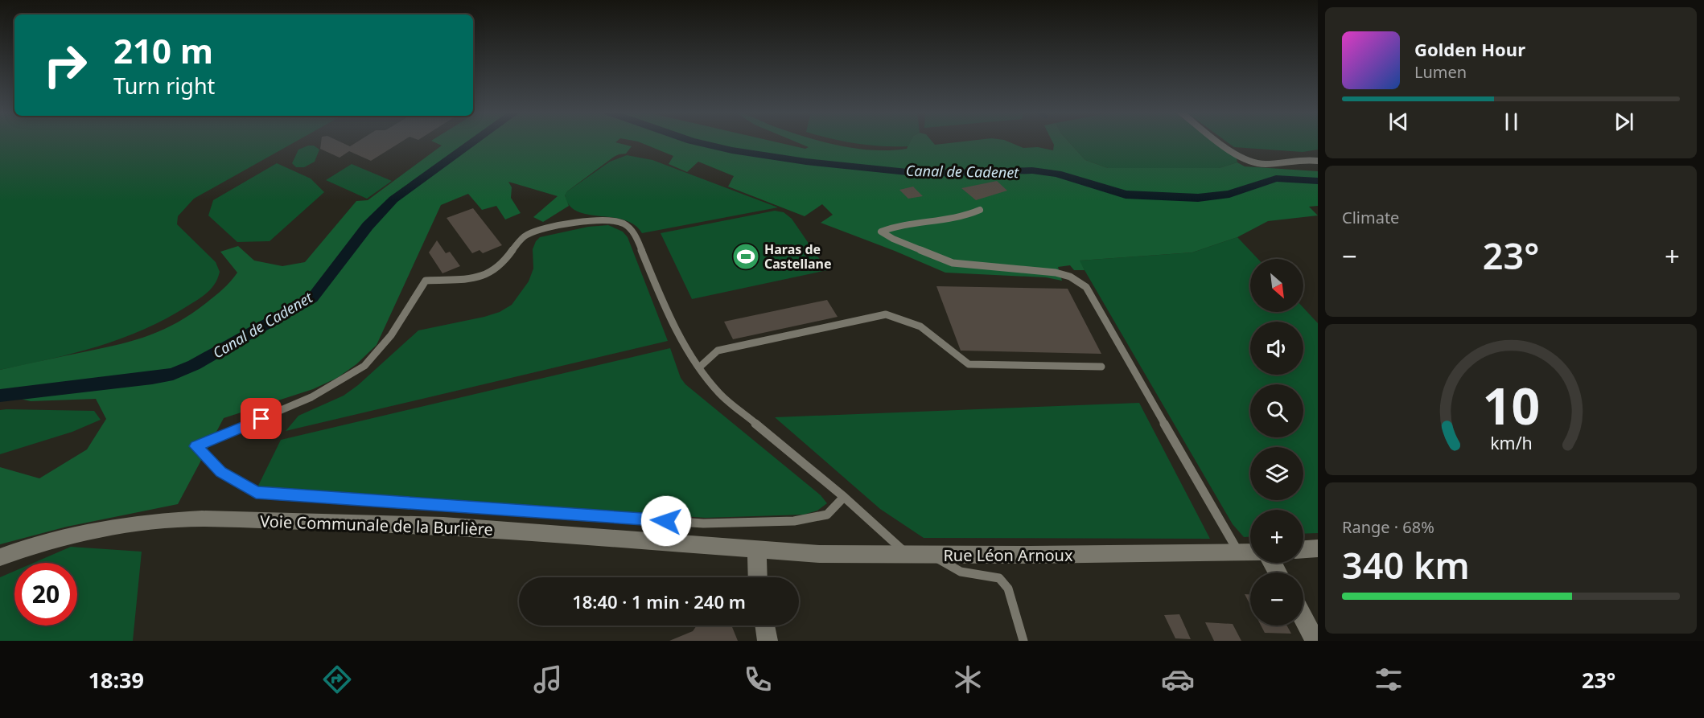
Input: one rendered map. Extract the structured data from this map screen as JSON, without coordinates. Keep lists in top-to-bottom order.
{
  "streets": {
    "street": ["Voie Communale de la Burlière", "Rue Léon Arnoux"]
  },
  "crossings": [
    ["Voie Communale de la Burlière", "Rue Léon Arnoux"]
  ],
  "water": ["Canal de Cadenet"],
  "places": {
    "sports": ["Haras de Castellane"]
  },
  "north": "bottom right",
  "page": {
    "turn": ["210 m", "Turn right"],
    "song": ["Golden Hour", "Lumen"],
    "tile": [
      "Climate",
      ["Range · 68%", "340 km"]
    ],
    "heat": ["−", "23°", "+"],
    "map_buttons": ["+", "−"],
    "limit": "20",
    "trip": "18:40 · 1 min · 240 m",
    "tabs": ["18:39", "23°"],
    "gauge": ["10", "km/h"]
  }
}
